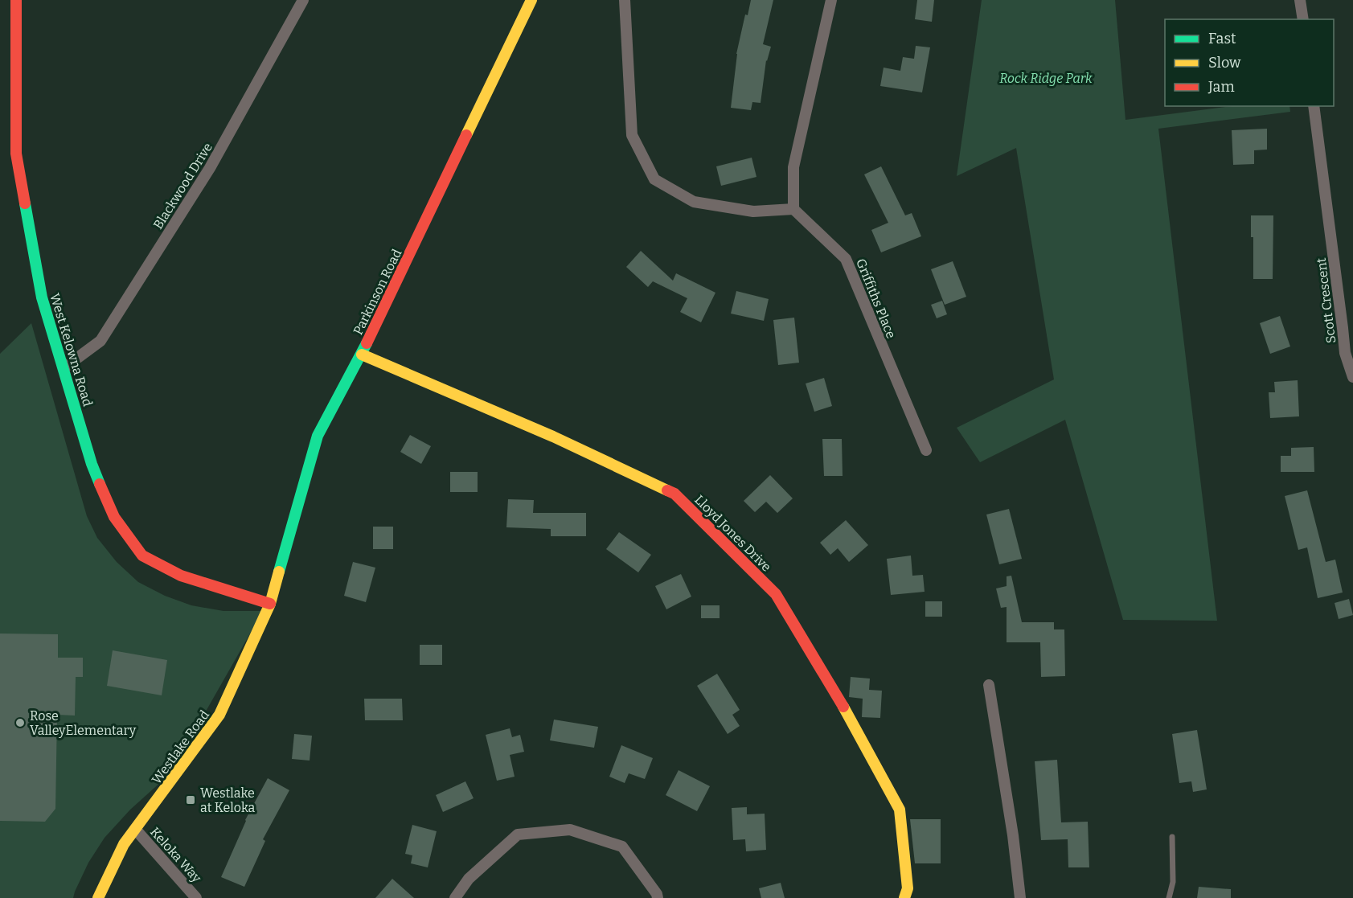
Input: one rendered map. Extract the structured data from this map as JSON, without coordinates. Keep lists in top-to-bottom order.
{
  "streets": {
    "street": [
      "Blackwood Drive",
      "Parkinson Road",
      "Griffiths Place",
      "Scott Crescent",
      "West Kelowna Road",
      "Lloyd Jones Drive",
      "Westlake Road",
      "Keloka Way"
    ]
  },
  "crossings": [
    ["Blackwood Drive", "West Kelowna Road"],
    ["Parkinson Road", "West Kelowna Road"],
    ["Parkinson Road", "Lloyd Jones Drive"],
    ["Parkinson Road", "Westlake Road"],
    ["West Kelowna Road", "Westlake Road"],
    ["Westlake Road", "Keloka Way"]
  ],
  "parks": ["Rock Ridge Park"],
  "places": {
    "other": ["Rose ValleyElementary"],
    "transit": ["Westlake at Keloka"]
  },
  "legend": ["Fast", "Slow", "Jam"]
}
